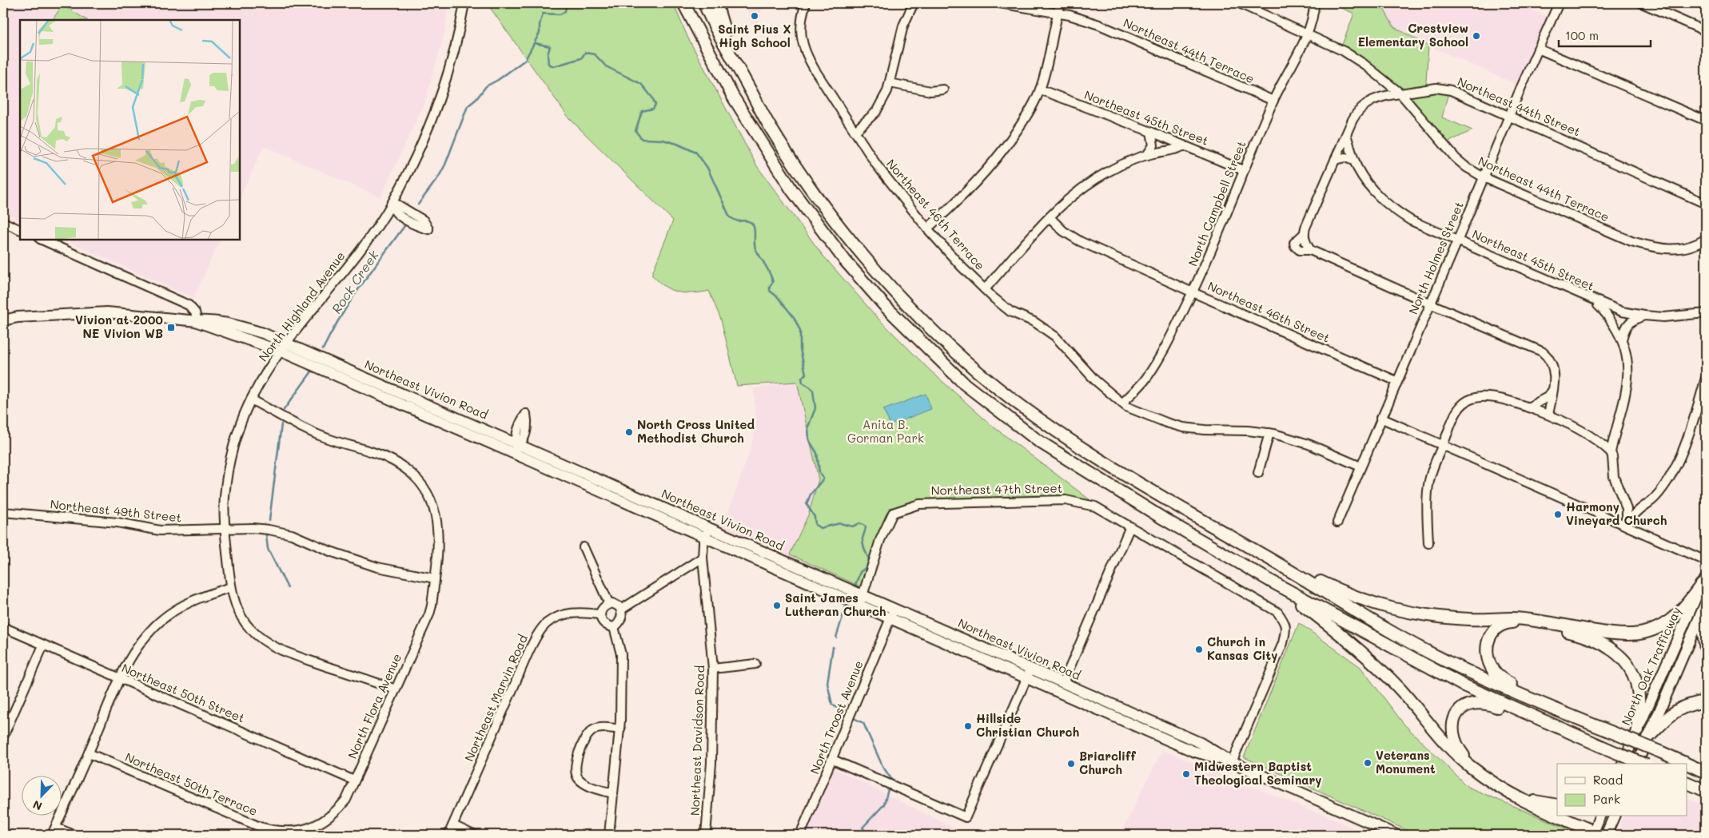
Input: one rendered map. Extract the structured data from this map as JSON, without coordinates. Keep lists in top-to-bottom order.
{
  "streets": {
    "main road": ["Northeast Vivion Road", "North Oak Trafficway"],
    "street": [
      "Northeast 44th Terrace",
      "Northeast 44th Street",
      "Northeast 45th Street",
      "North Campbell Street",
      "Northeast 46th Terrace",
      "North Holmes Street",
      "North Highland Avenue",
      "Northeast 46th Street",
      "Northeast 47th Street",
      "Northeast 49th Street",
      "Northeast 50th Street",
      "Northeast Marvin Road",
      "North Flora Avenue",
      "North Troost Avenue",
      "Northeast Davidson Road",
      "Northeast 50th Terrace"
    ]
  },
  "crossings": [
    ["Northeast 44th Terrace", "Northeast 44th Street"],
    ["Northeast 44th Terrace", "North Campbell Street"],
    ["Northeast 44th Terrace", "North Holmes Street"],
    ["Northeast 44th Street", "Northeast 45th Street"],
    ["Northeast 44th Street", "North Holmes Street"],
    ["Northeast 45th Street", "North Campbell Street"],
    ["Northeast 45th Street", "North Holmes Street"],
    ["North Campbell Street", "Northeast 46th Terrace"],
    ["North Campbell Street", "Northeast 46th Street"],
    ["Northeast 46th Terrace", "North Holmes Street"],
    ["North Holmes Street", "Northeast 46th Street"],
    ["North Highland Avenue", "Northeast Vivion Road"],
    ["North Highland Avenue", "Northeast 49th Street"],
    ["North Highland Avenue", "North Flora Avenue"],
    ["Northeast Vivion Road", "Northeast 47th Street"],
    ["Northeast Vivion Road", "North Troost Avenue"],
    ["Northeast Vivion Road", "Northeast Davidson Road"],
    ["Northeast 49th Street", "North Flora Avenue"],
    ["Northeast 50th Street", "North Flora Avenue"],
    ["North Flora Avenue", "Northeast 50th Terrace"]
  ],
  "water": ["Rock Creek"],
  "parks": ["Anita B. Gorman Park"],
  "places": {
    "other": [
      "Saint Pius X High School",
      "Crestview Elementary School",
      "North Cross United Methodist Church",
      "Harmony Vineyard Church",
      "Saint James Lutheran Church",
      "Church in Kansas City",
      "Hillside Christian Church",
      "Veterans Monument",
      "Briarcliff Church",
      "Midwestern Baptist Theological Seminary"
    ],
    "transit": ["Vivion at 2000 NE Vivion WB"]
  },
  "legend": ["Road", "Park"],
  "scale_bar": "100 m",
  "north": "bottom left"
}
